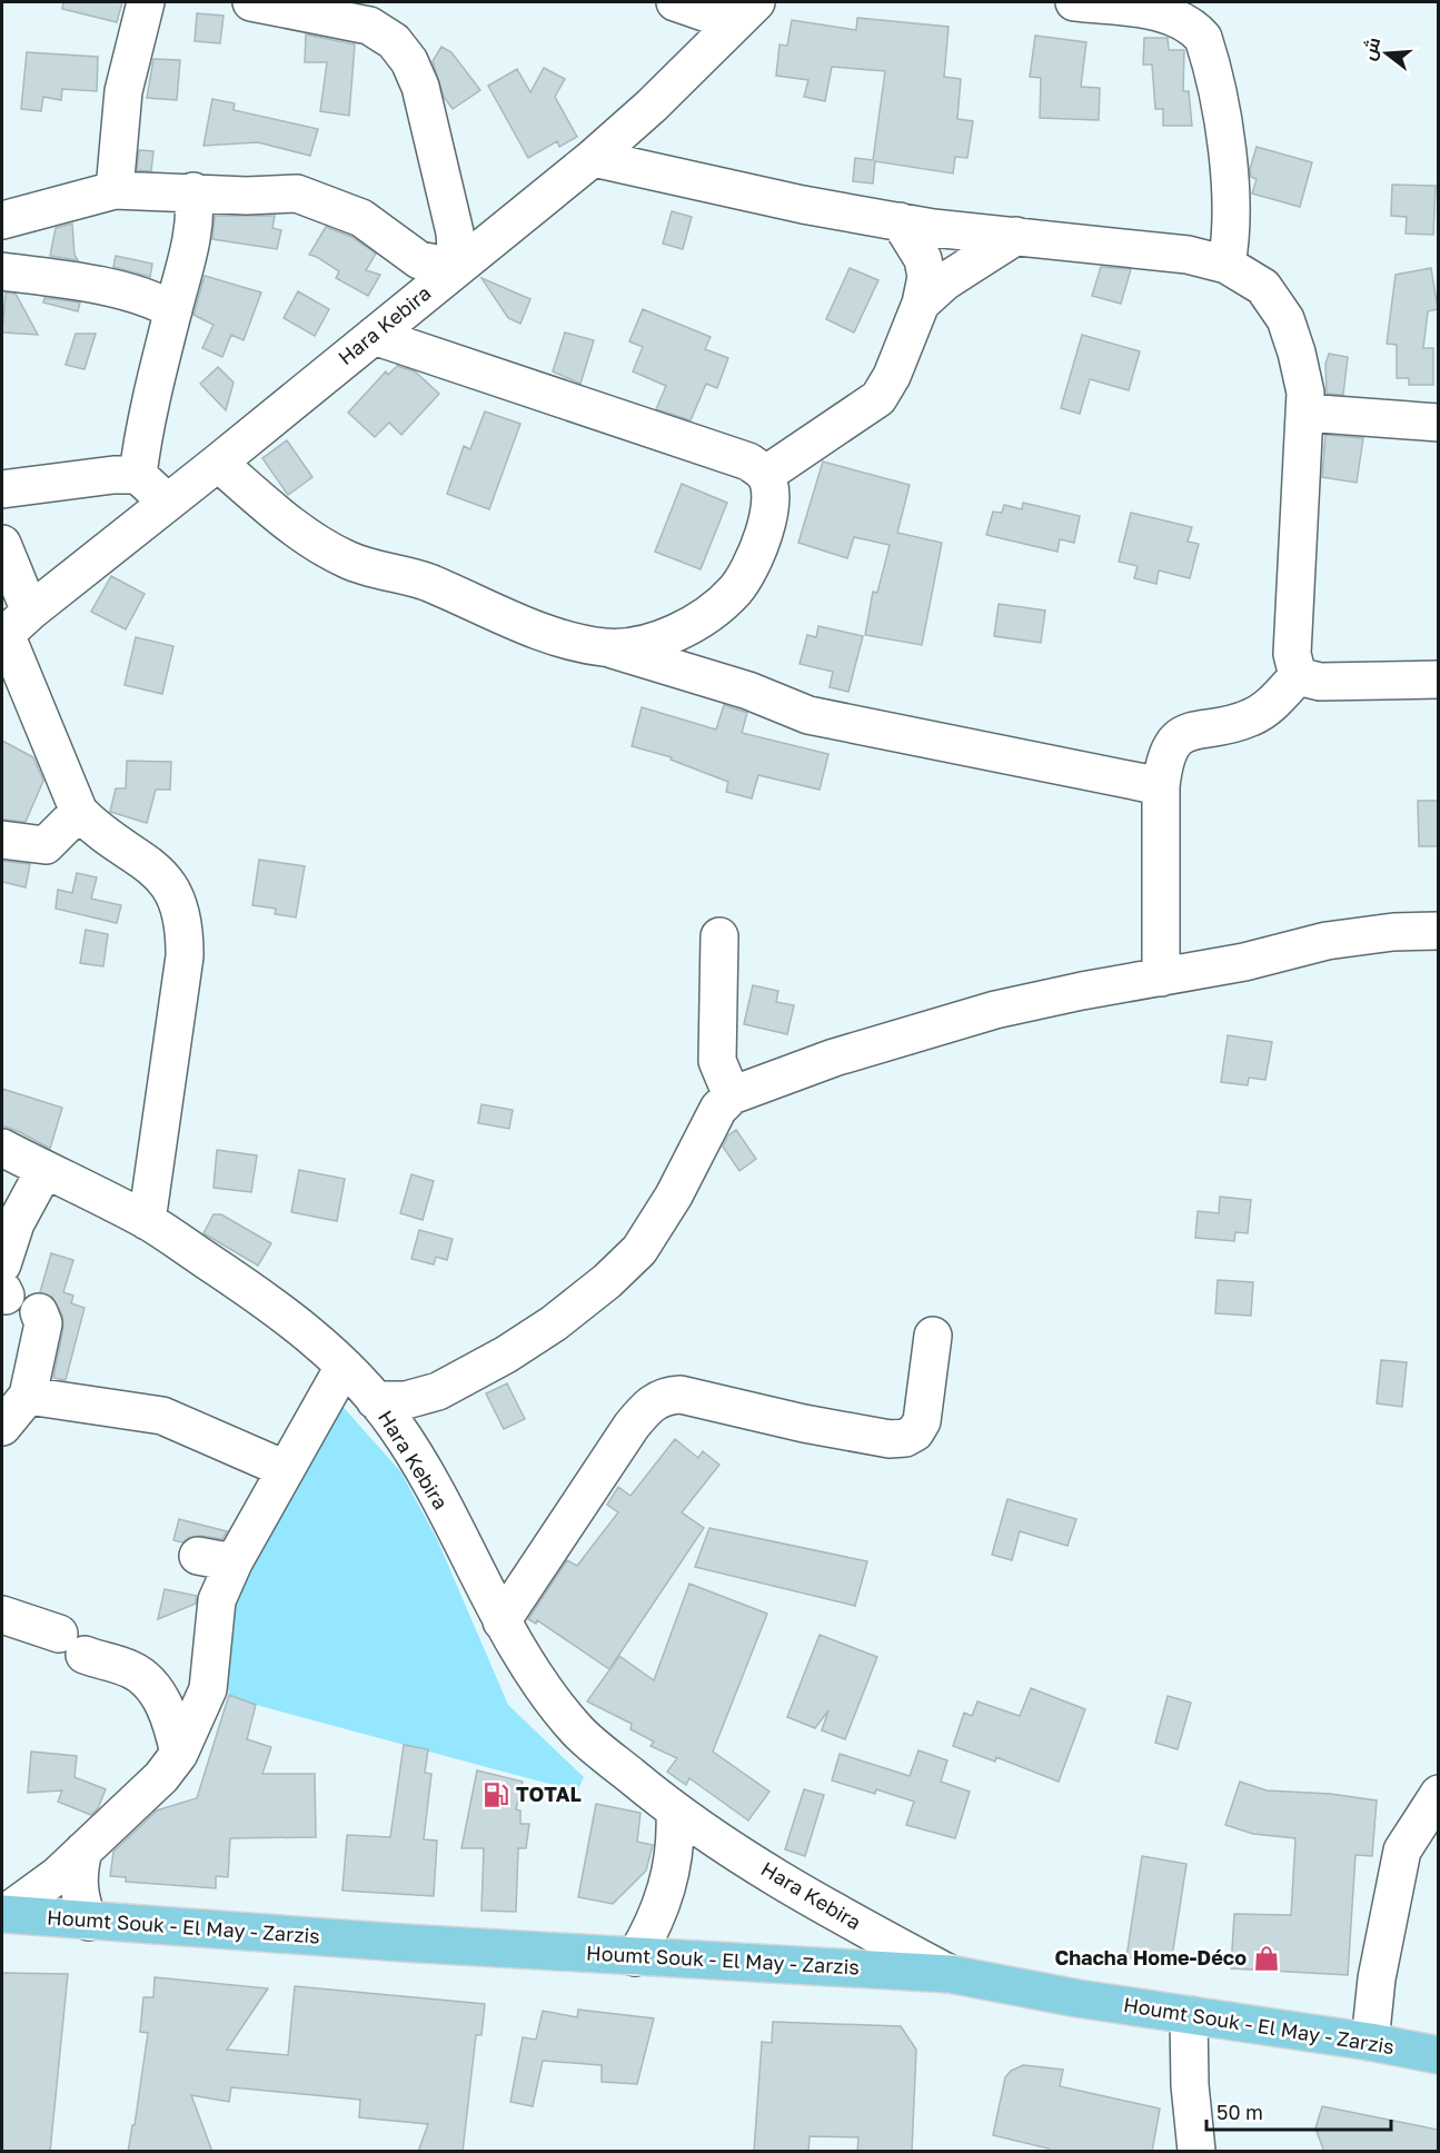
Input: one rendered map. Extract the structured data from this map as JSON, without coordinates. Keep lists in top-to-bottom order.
{
  "streets": {
    "main road": ["Houmt Souk - El May - Zarzis"],
    "street": ["Hara Kebira"]
  },
  "crossings": [
    ["Hara Kebira", "Houmt Souk - El May - Zarzis"]
  ],
  "places": {
    "fuel station": ["TOTAL"],
    "shop": ["Chacha Home-Déco"]
  },
  "scale_bar": "50 m",
  "north": "left"
}
